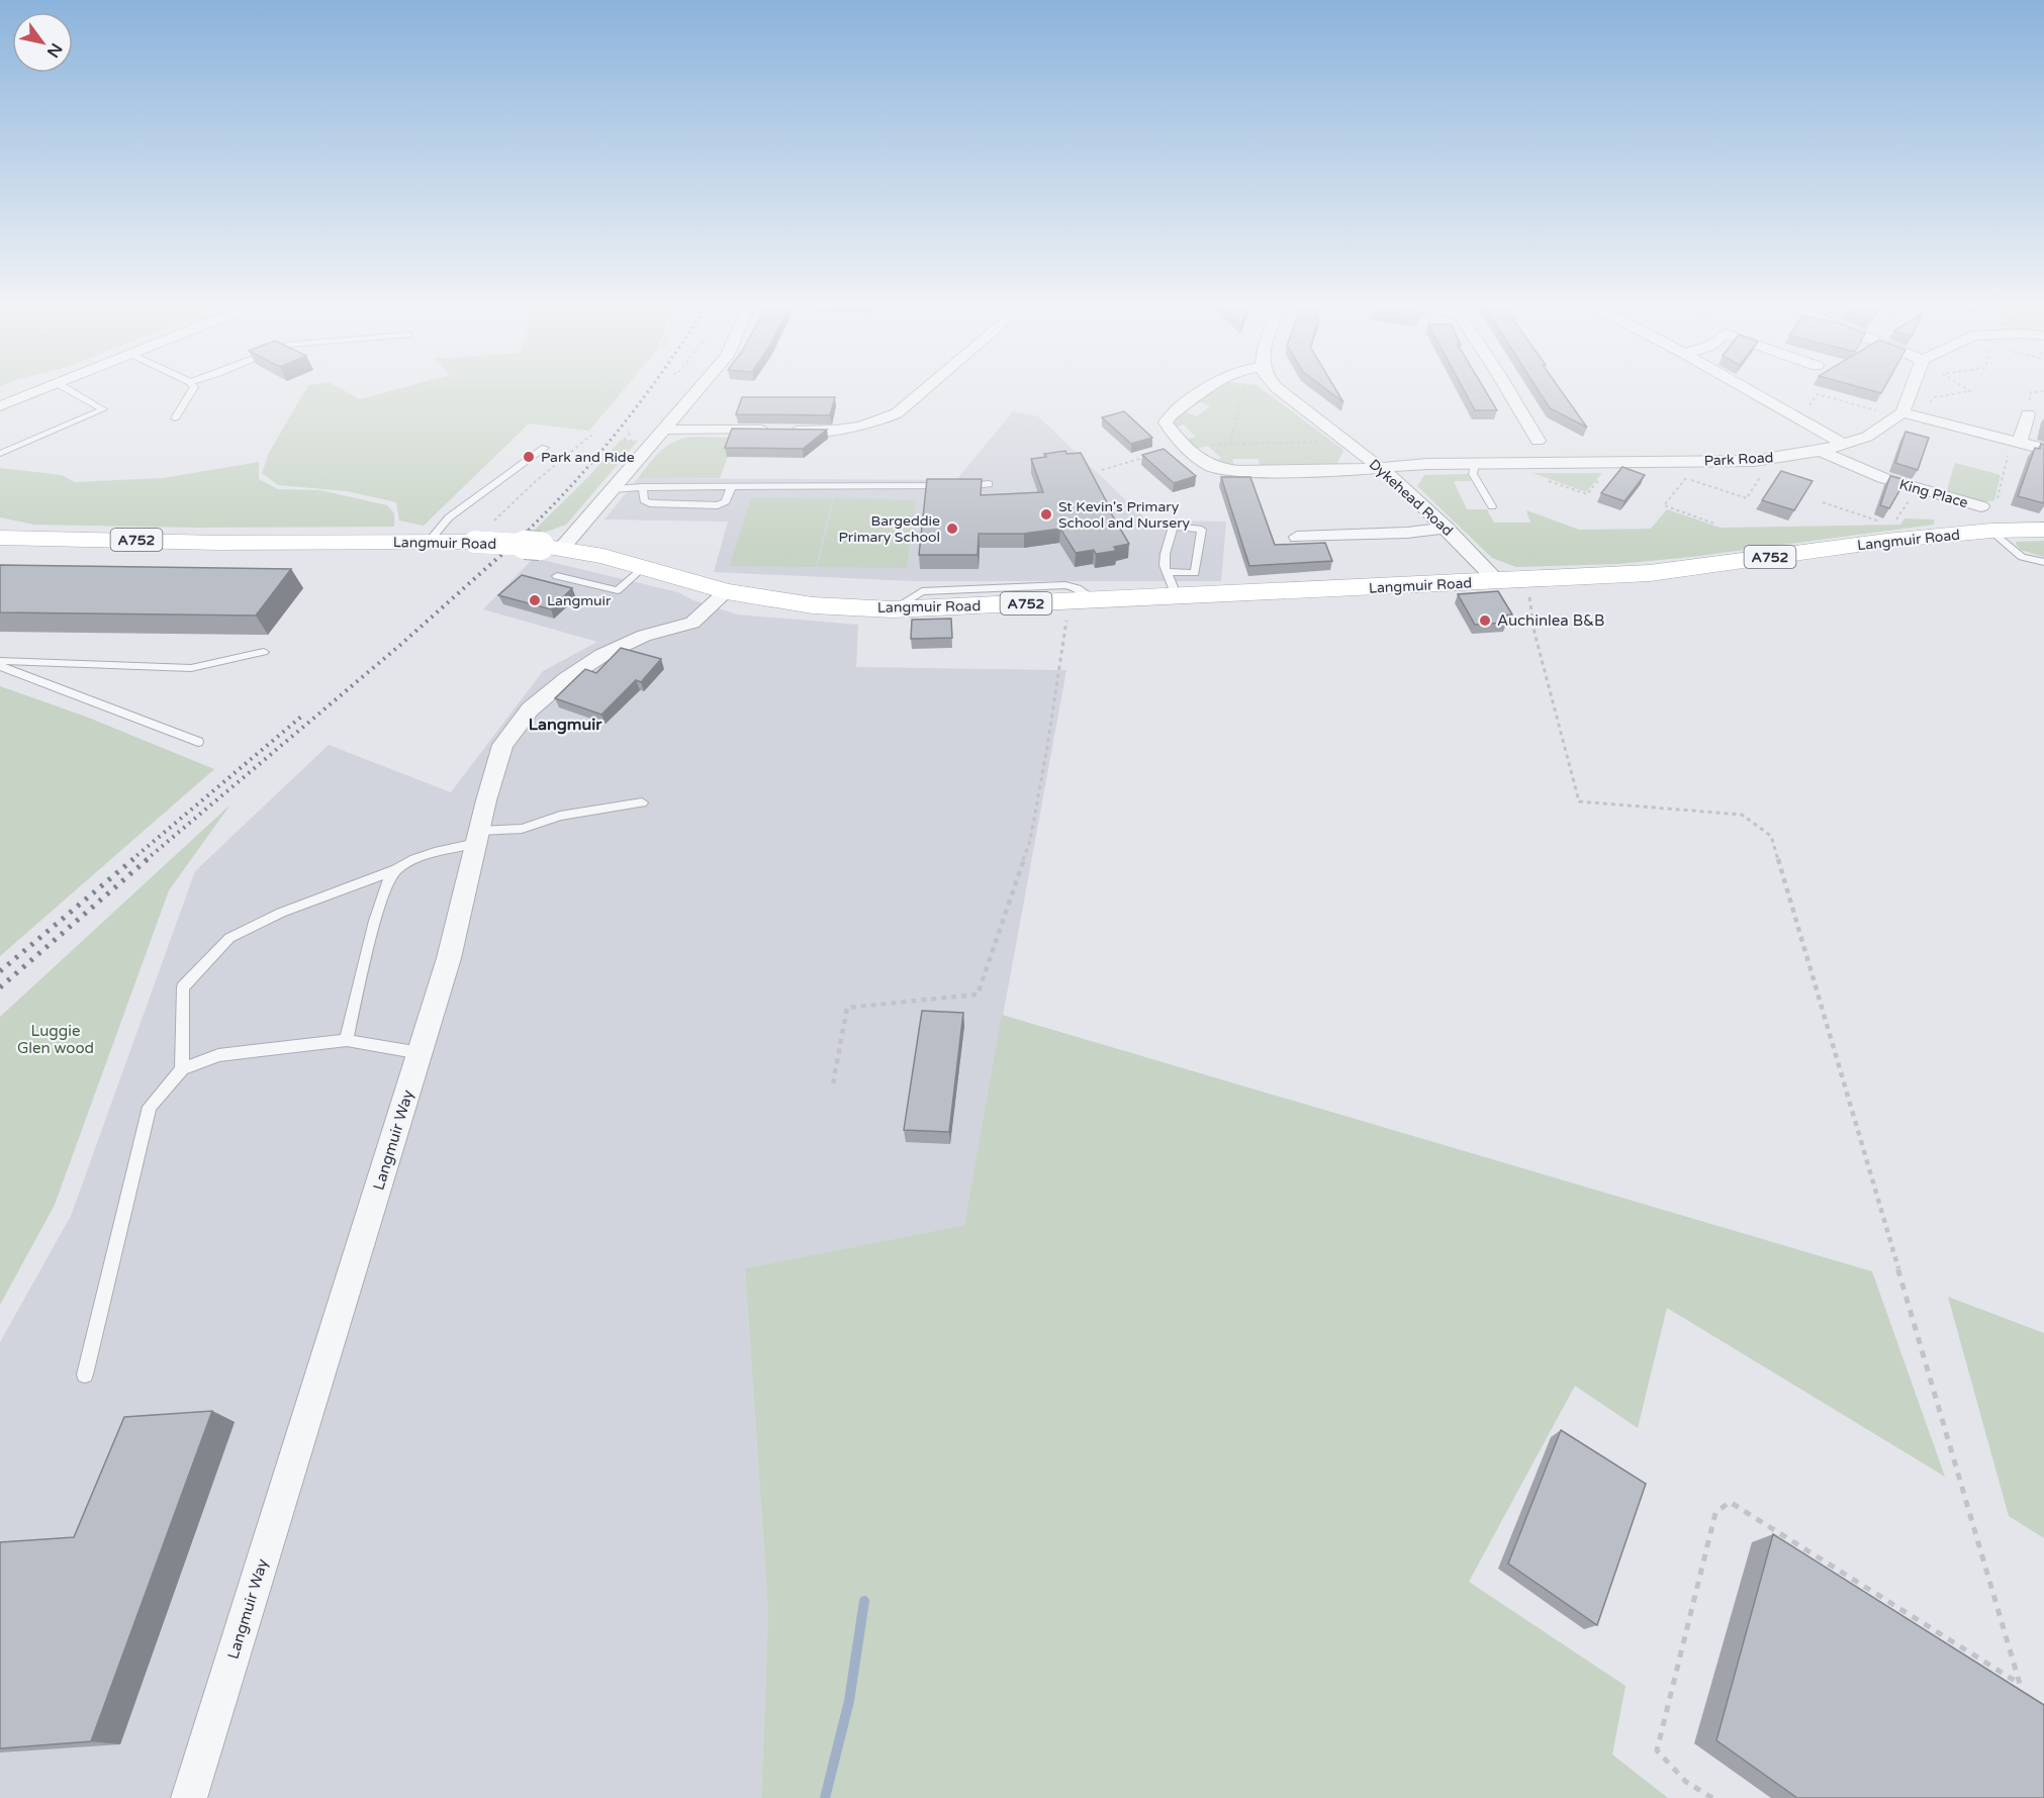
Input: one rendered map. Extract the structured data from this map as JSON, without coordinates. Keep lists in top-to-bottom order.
{
  "streets": {
    "main road": ["A752", "Langmuir Road"],
    "street": [
      "Park Road",
      "King Place",
      "Dykehead Road",
      "Langmuir Way"
    ]
  },
  "crossings": [
    ["Park Road", "King Place"],
    ["Park Road", "Dykehead Road"],
    ["Dykehead Road", "Langmuir Road"],
    ["Langmuir Road", "Langmuir Way"]
  ],
  "districts": ["Langmuir"],
  "parks": ["Luggie Glen wood"],
  "places": [
    "Park and Ride",
    "St Kevin's Primary School and Nursery",
    "Bargeddie Primary School",
    "Langmuir",
    "Auchinlea B&B"
  ],
  "north": "bottom right"
}
